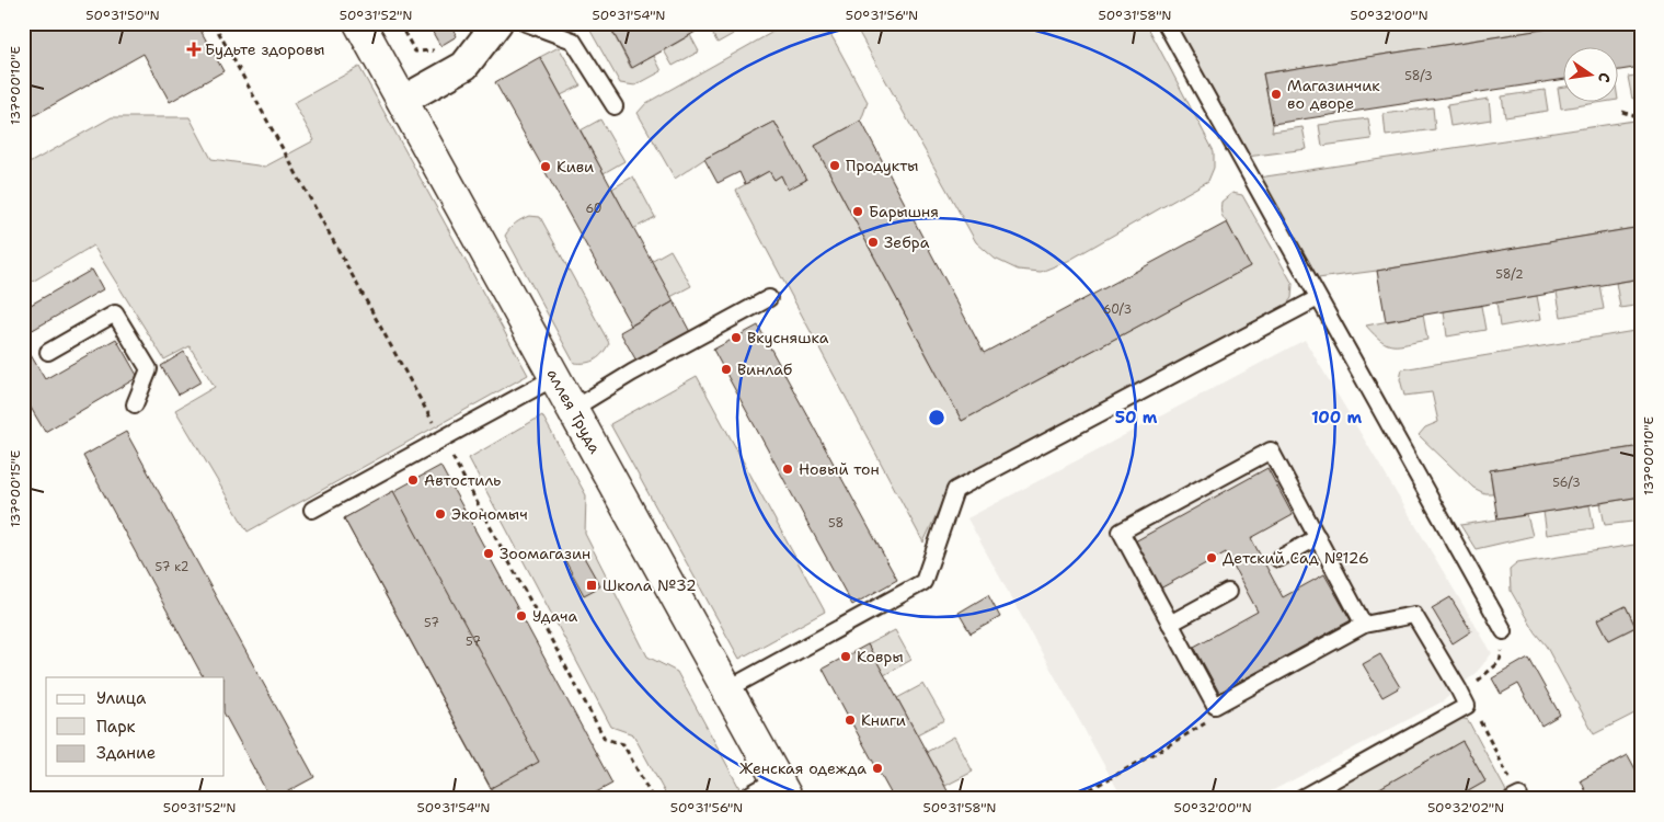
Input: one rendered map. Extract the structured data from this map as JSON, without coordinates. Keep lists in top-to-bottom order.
{
  "streets": {
    "street": ["аллея Труда"]
  },
  "places": {
    "health": ["Будьте здоровы"],
    "other": [
      "Магазинчик во дворе",
      "Продукты",
      "Киви",
      "Барышня",
      "Зебра",
      "Вкусняшка",
      "Винлаб",
      "Новый тон",
      "Автостиль",
      "Экономыч",
      "Зоомагазин",
      "Детский Сад №126",
      "Удача",
      "Ковры",
      "Книги",
      "Женская одежда"
    ],
    "transit": ["Школа №32"]
  },
  "house_numbers": [
    "58/3",
    "60",
    "58/2",
    "60/3",
    "56/3",
    "58",
    "57 к2",
    "57",
    "57"
  ],
  "legend": ["Улица", "Парк", "Здание"],
  "north": "right",
  "coordinates": [
    "50°31'50\"N",
    "50°31'52\"N",
    "50°31'54\"N",
    "50°31'56\"N",
    "50°31'58\"N",
    "50°32'00\"N",
    "137°00'10\"E",
    "137°00'15\"E",
    "50°32'02\"N"
  ],
  "rings": ["50 m", "100 m"]
}
